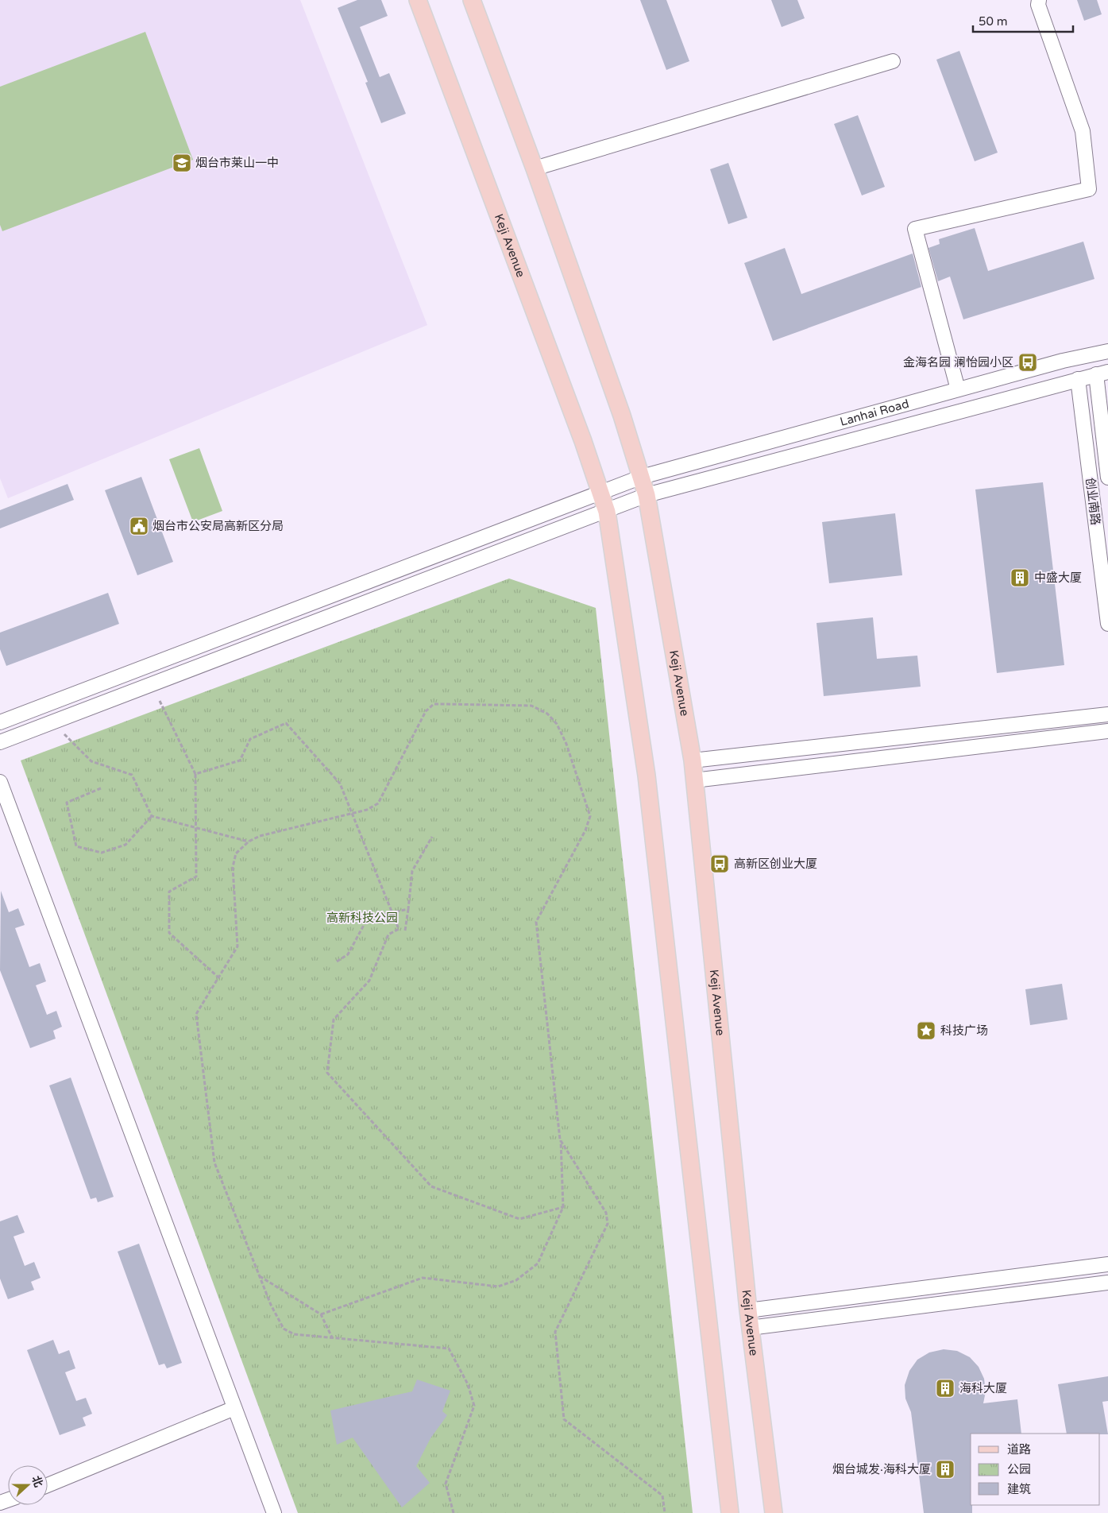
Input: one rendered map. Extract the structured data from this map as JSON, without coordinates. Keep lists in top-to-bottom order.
{
  "streets": {
    "main road": ["Keji Avenue"],
    "street": ["Lanhai Road", "创业南路"]
  },
  "crossings": [
    ["Keji Avenue", "Lanhai Road"],
    ["Lanhai Road", "创业南路"]
  ],
  "parks": ["高新科技公园"],
  "places": {
    "school or university": ["烟台市莱山一中"],
    "bus stop": ["金海名园 澜怡园小区", "高新区创业大厦"],
    "public building": ["烟台市公安局高新区分局"],
    "building": ["中盛大厦", "海科大厦", "烟台城发·海科大厦"],
    "place": ["科技广场"]
  },
  "legend": ["道路", "公园", "建筑"],
  "scale_bar": "50 m",
  "north": "right"
}
